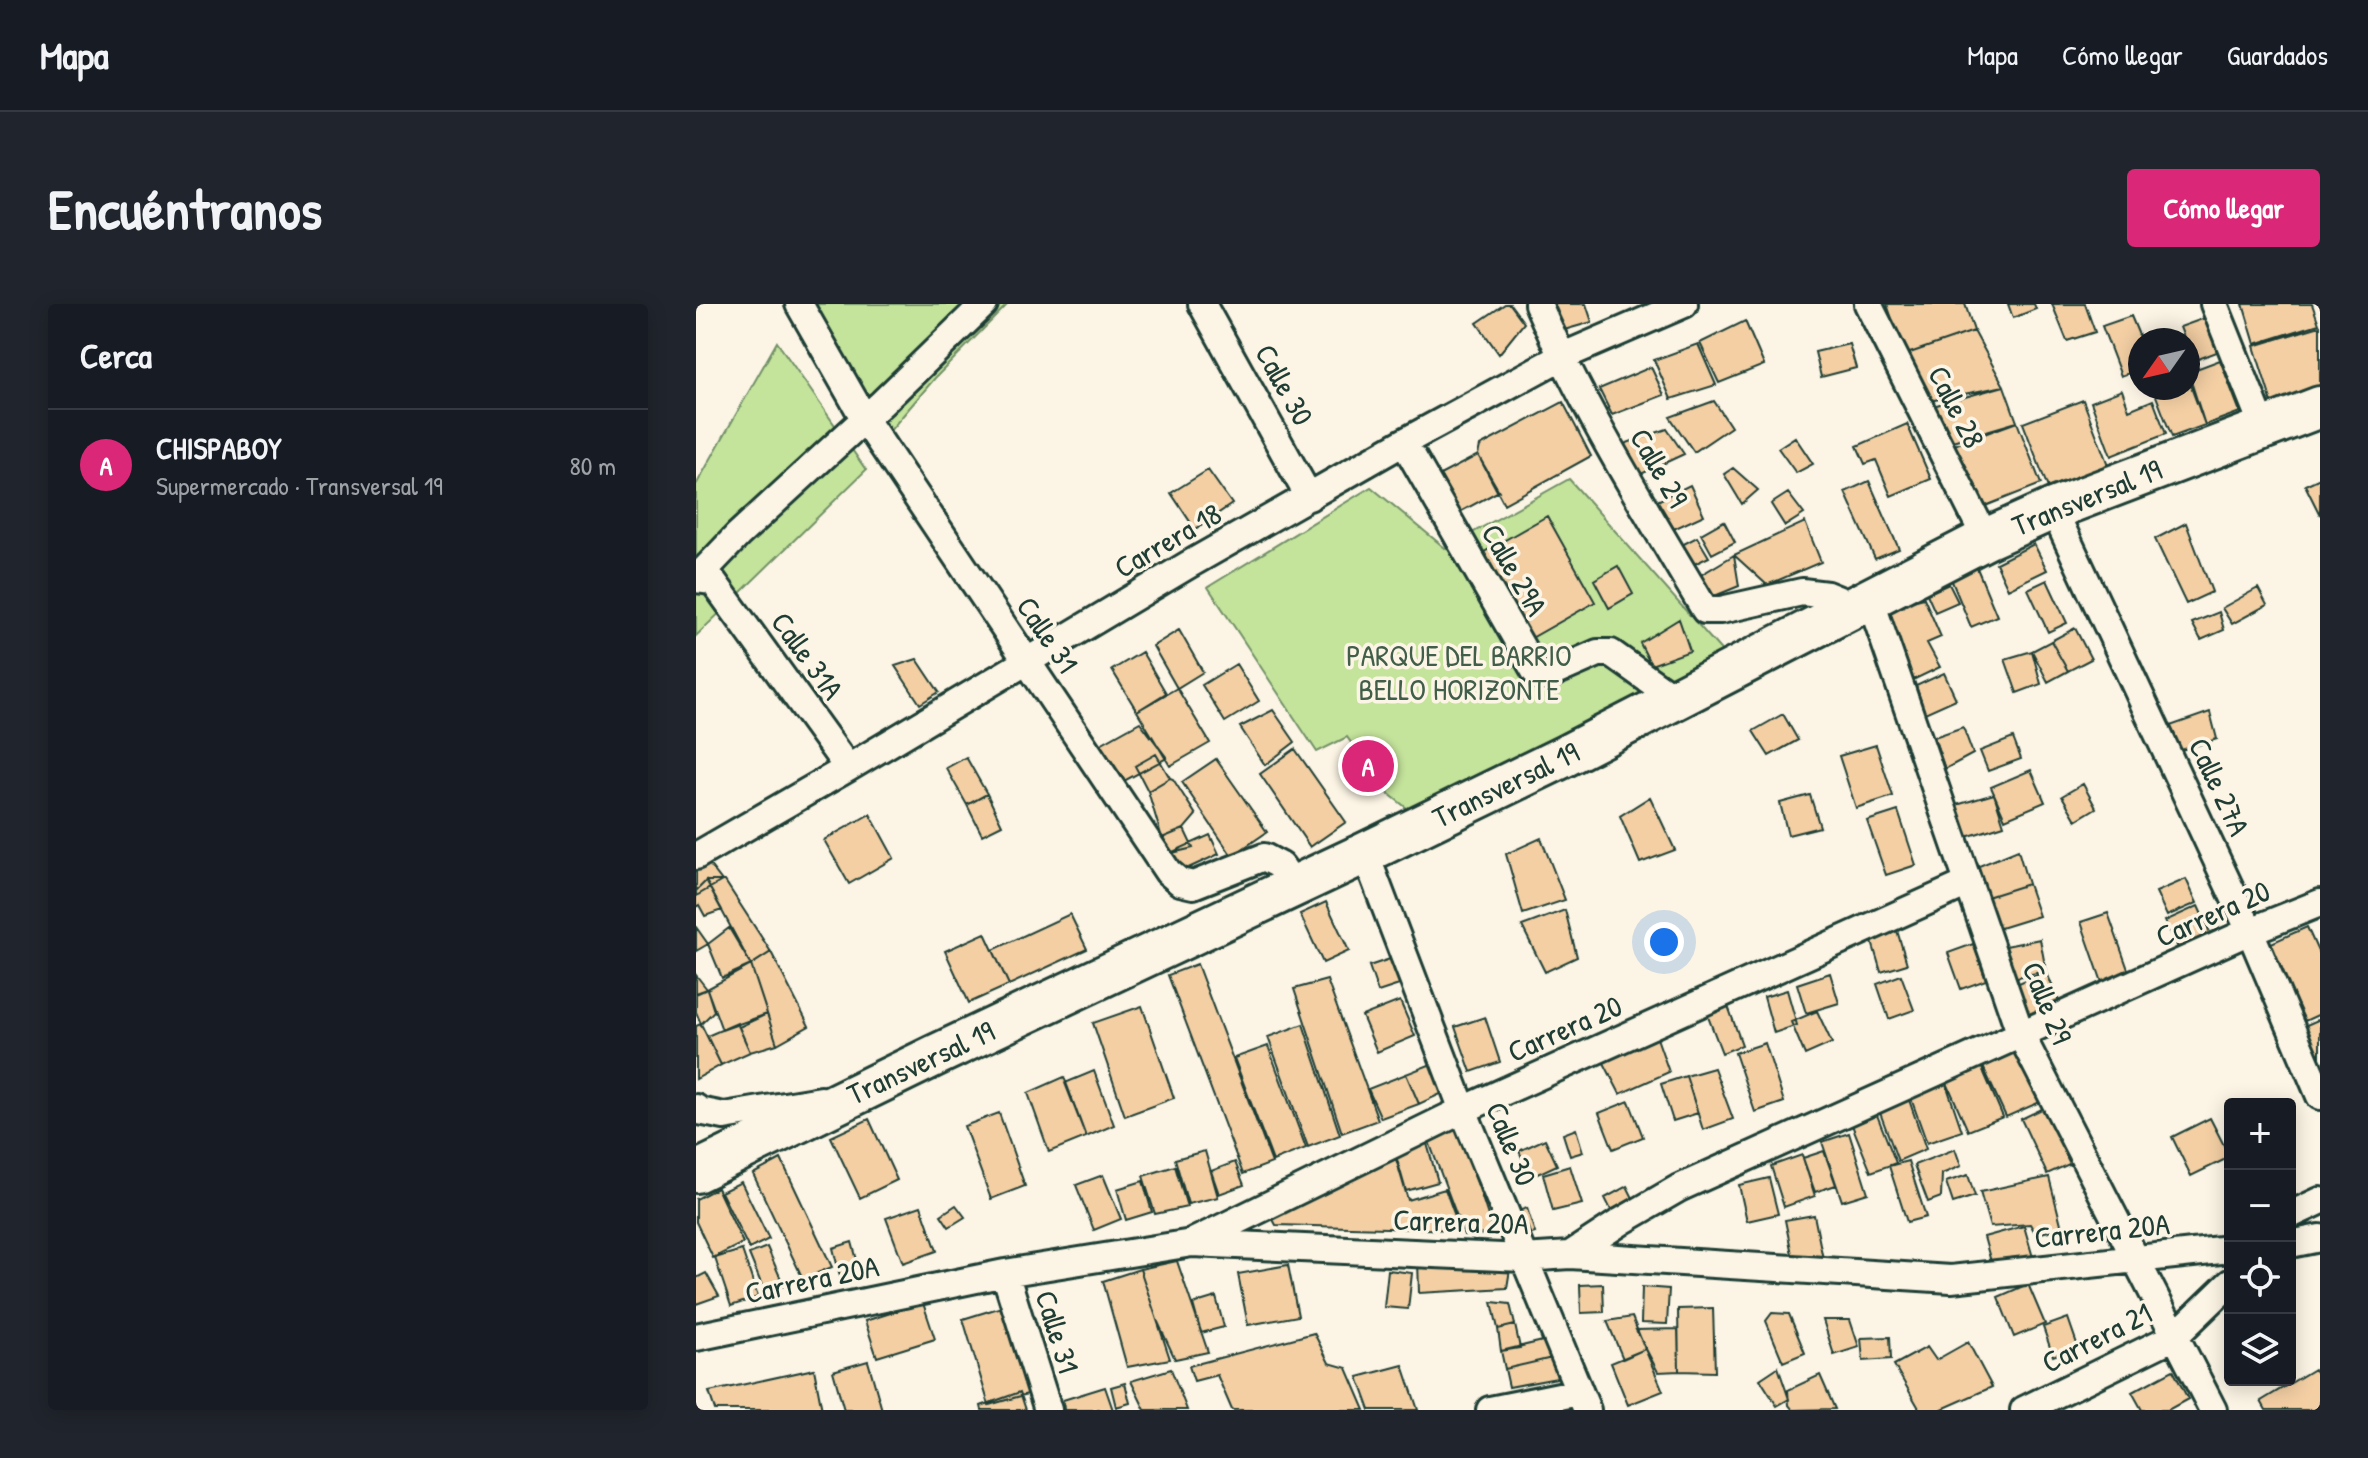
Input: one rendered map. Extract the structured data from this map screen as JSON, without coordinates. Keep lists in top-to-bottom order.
{
  "streets": {
    "main road": ["Transversal 19"],
    "street": [
      "Calle 30",
      "Calle 28",
      "Calle 29",
      "Carrera 18",
      "Calle 29A",
      "Calle 31",
      "Calle 31A",
      "Calle 27A",
      "Carrera 20",
      "Carrera 20A",
      "Carrera 21"
    ]
  },
  "crossings": [
    ["Calle 30", "Transversal 19"],
    ["Calle 30", "Carrera 18"],
    ["Calle 30", "Carrera 20"],
    ["Calle 30", "Carrera 20A"],
    ["Calle 28", "Transversal 19"],
    ["Calle 29", "Transversal 19"],
    ["Calle 29", "Carrera 18"],
    ["Calle 29", "Carrera 20"],
    ["Calle 29", "Carrera 20A"],
    ["Calle 29", "Carrera 21"],
    ["Transversal 19", "Calle 29A"],
    ["Transversal 19", "Calle 31"],
    ["Transversal 19", "Calle 27A"],
    ["Carrera 18", "Calle 29A"],
    ["Carrera 18", "Calle 31"],
    ["Carrera 18", "Calle 31A"],
    ["Calle 31", "Carrera 20A"],
    ["Calle 27A", "Carrera 20"],
    ["Carrera 20", "Carrera 20A"]
  ],
  "parks": ["PARQUE DEL BARRIO BELLO HORIZONTE"],
  "north": "bottom left",
  "page": {
    "header": "Mapa",
    "nav": ["Mapa", "Cómo llegar", "Guardados"],
    "buttons": "Cómo llegar",
    "title": "Encuéntranos",
    "heading": "Cerca",
    "list": [
      {
        "mark": "A",
        "name": "CHISPABOY",
        "note": "Supermercado · Transversal 19",
        "value": "80 m"
      }
    ],
    "pins": "A",
    "map_buttons": ["+", "−"]
  }
}
